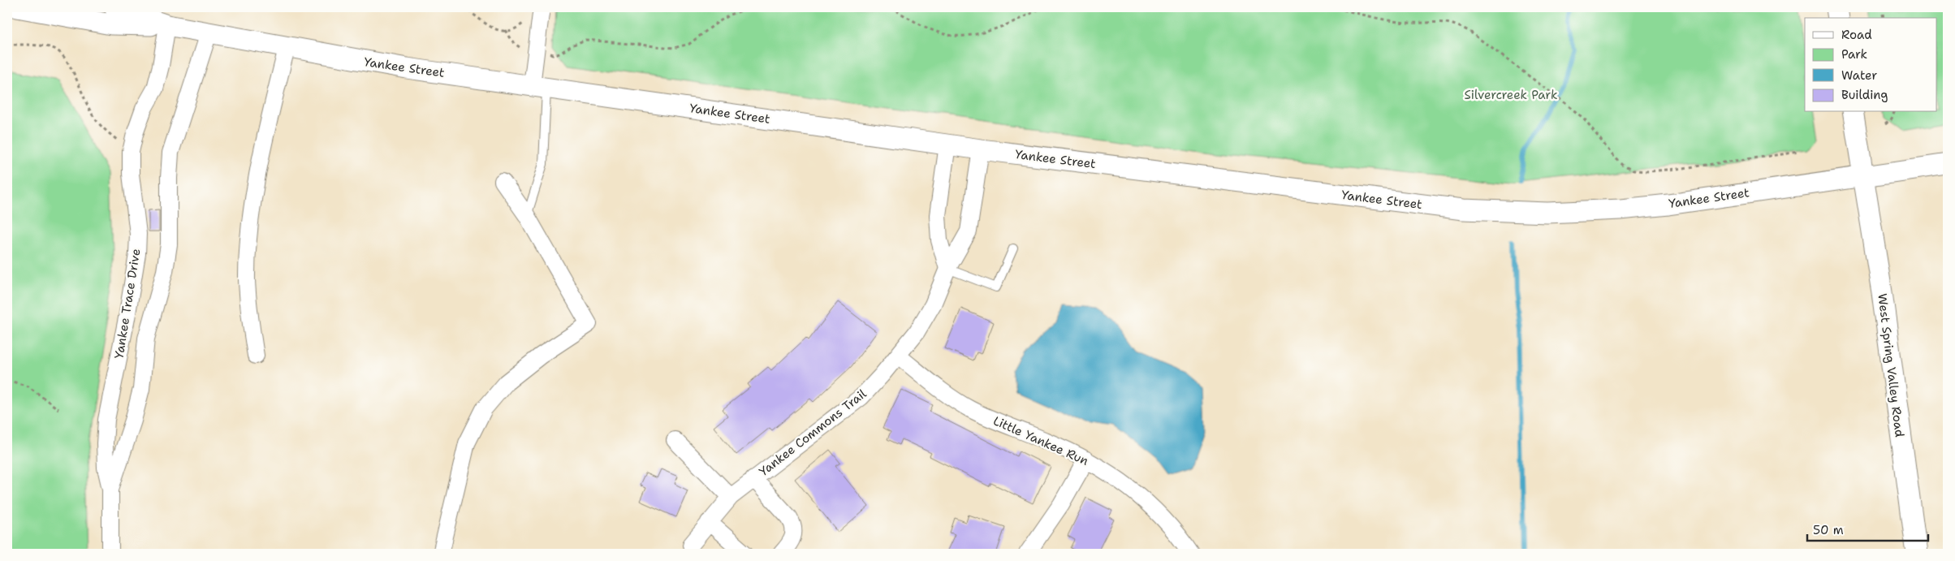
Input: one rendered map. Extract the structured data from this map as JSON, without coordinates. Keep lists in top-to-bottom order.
{
  "streets": {
    "street": [
      "Yankee Street",
      "Yankee Trace Drive",
      "West Spring Valley Road",
      "Yankee Commons Trail",
      "Little Yankee Run"
    ]
  },
  "crossings": [
    ["Yankee Street", "Yankee Trace Drive"],
    ["Yankee Street", "West Spring Valley Road"],
    ["Yankee Street", "Yankee Commons Trail"],
    ["Yankee Commons Trail", "Little Yankee Run"]
  ],
  "parks": ["Silvercreek Park"],
  "legend": [
    "Road",
    "Park",
    "Water",
    "Building"
  ],
  "scale_bar": "50 m"
}
